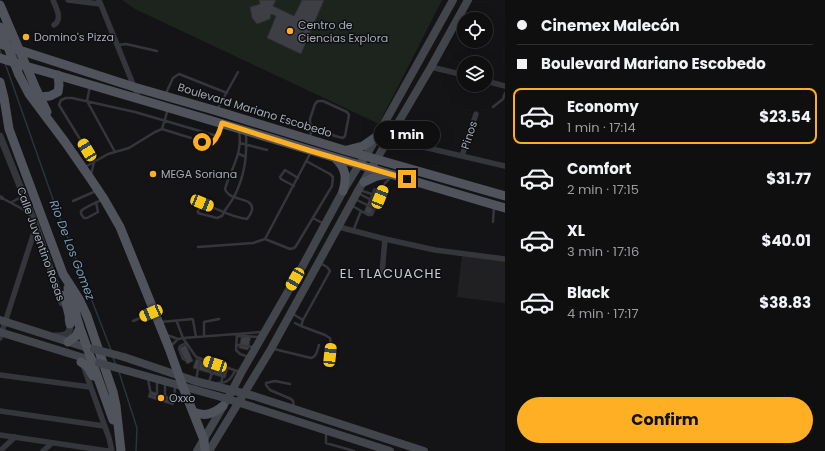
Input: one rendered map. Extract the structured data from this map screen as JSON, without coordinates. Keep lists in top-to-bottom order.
{
  "streets": {
    "main road": ["Boulevard Mariano Escobedo"],
    "street": ["Pinos", "Calle Juventino Rosas"]
  },
  "districts": ["EL TLACUACHE"],
  "water": ["Rio De Los Gomez"],
  "places": [
    "Centro de Ciencias Explora",
    "Domino's Pizza",
    "MEGA Soriana",
    "Oxxo"
  ],
  "page": {
    "banner": ["Cinemex Malecón", "Boulevard Mariano Escobedo"],
    "list": [
      {
        "name": "Economy",
        "note": "1 min · 17:14",
        "value": "$23.54"
      },
      {
        "name": "Comfort",
        "note": "2 min · 17:15",
        "value": "$31.77"
      },
      {
        "name": "XL",
        "note": "3 min · 17:16",
        "value": "$40.01"
      },
      {
        "name": "Black",
        "note": "4 min · 17:17",
        "value": "$38.83"
      }
    ],
    "bubble": "1 min",
    "buttons": "Confirm"
  }
}
